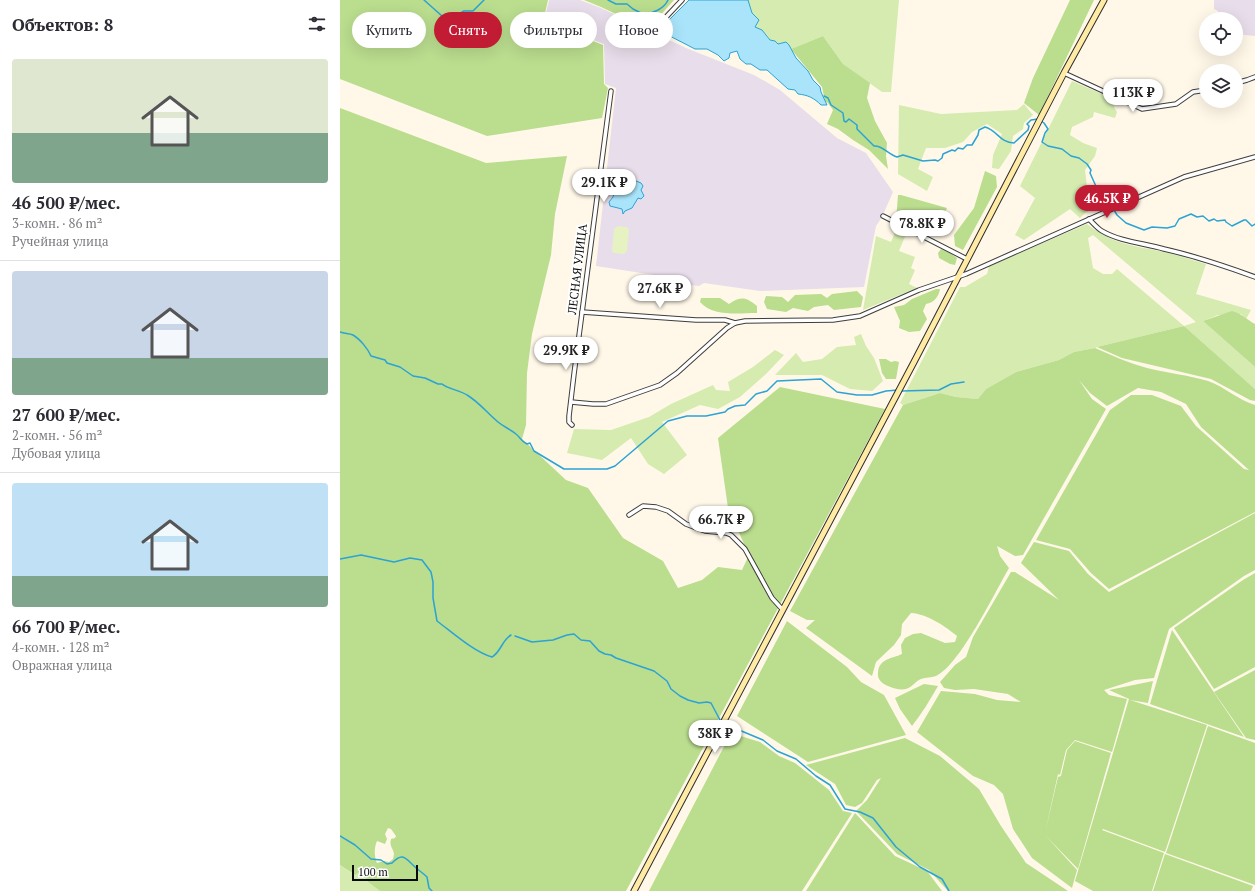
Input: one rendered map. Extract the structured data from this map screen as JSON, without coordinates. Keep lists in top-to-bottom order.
{
  "streets": {
    "street": ["ЛЕСНАЯ УЛИЦА"]
  },
  "scale_bar": "100 m",
  "page": {
    "heading": "Объектов: 8",
    "chip": [
      "Купить",
      "Снять",
      "Фильтры",
      "Новое"
    ],
    "list": [
      {
        "name": "46 500 ₽/мес.",
        "note": "3-комн. · 86 m² · Ручейная улица"
      },
      {
        "name": "27 600 ₽/мес.",
        "note": "2-комн. · 56 m² · Дубовая улица"
      },
      {
        "name": "66 700 ₽/мес.",
        "note": "4-комн. · 128 m² · Овражная улица"
      }
    ],
    "price": [
      "113K ₽",
      "29.1K ₽",
      "46.5K ₽",
      "78.8K ₽",
      "27.6K ₽",
      "29.9K ₽",
      "66.7K ₽",
      "38K ₽"
    ],
    "scale": "100 m"
  }
}
